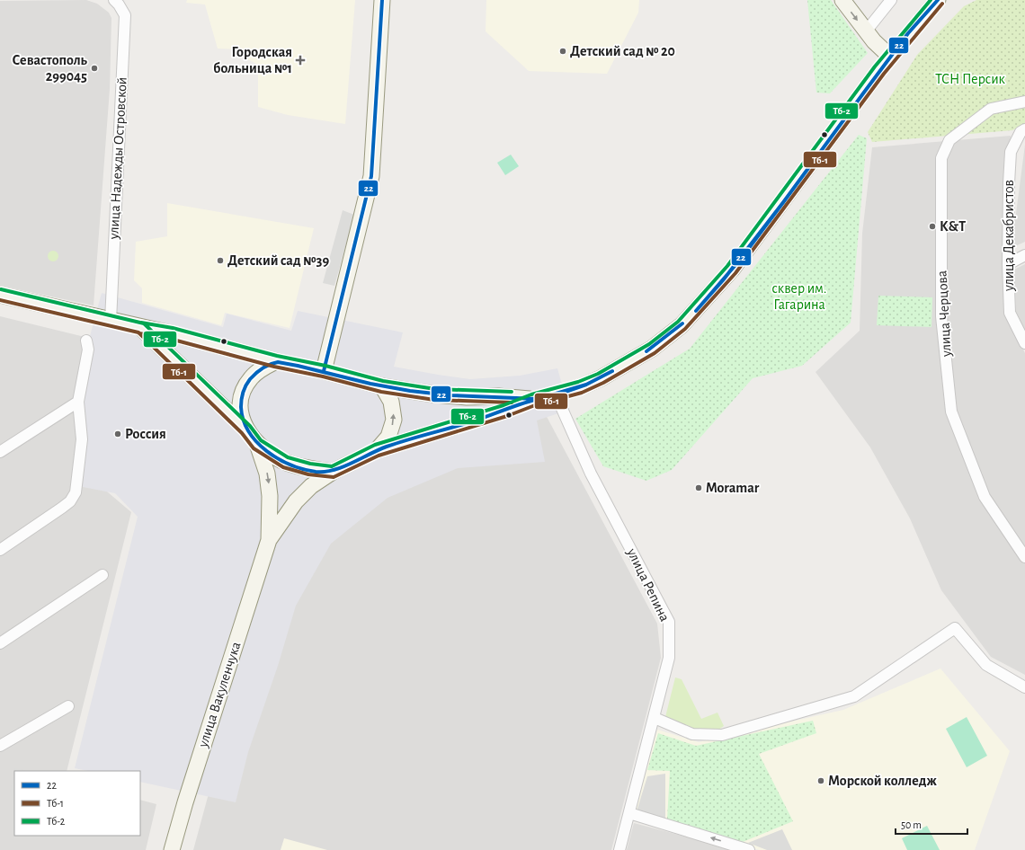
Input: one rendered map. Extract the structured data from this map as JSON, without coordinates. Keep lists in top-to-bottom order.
{
  "streets": {
    "main road": ["улица Вакуленчука"],
    "street": [
      "улица Надежды Островской",
      "улица Декабристов",
      "улица Черцова",
      "улица Репина"
    ]
  },
  "parks": ["ТСН Персик", "сквер им. Гагарина"],
  "places": {
    "other": [
      "Детский сад № 20",
      "Севастополь 299045",
      "К&Т",
      "Детский сад №39",
      "Россия",
      "Moramar",
      "Морской колледж"
    ],
    "health": ["Городская больница №1"]
  },
  "lines": ["transit line 22", "transit line Тб-2", "transit line Тб-1"],
  "legend": ["22", "Тб-1", "Тб-2"],
  "scale_bar": "50 m"
}
